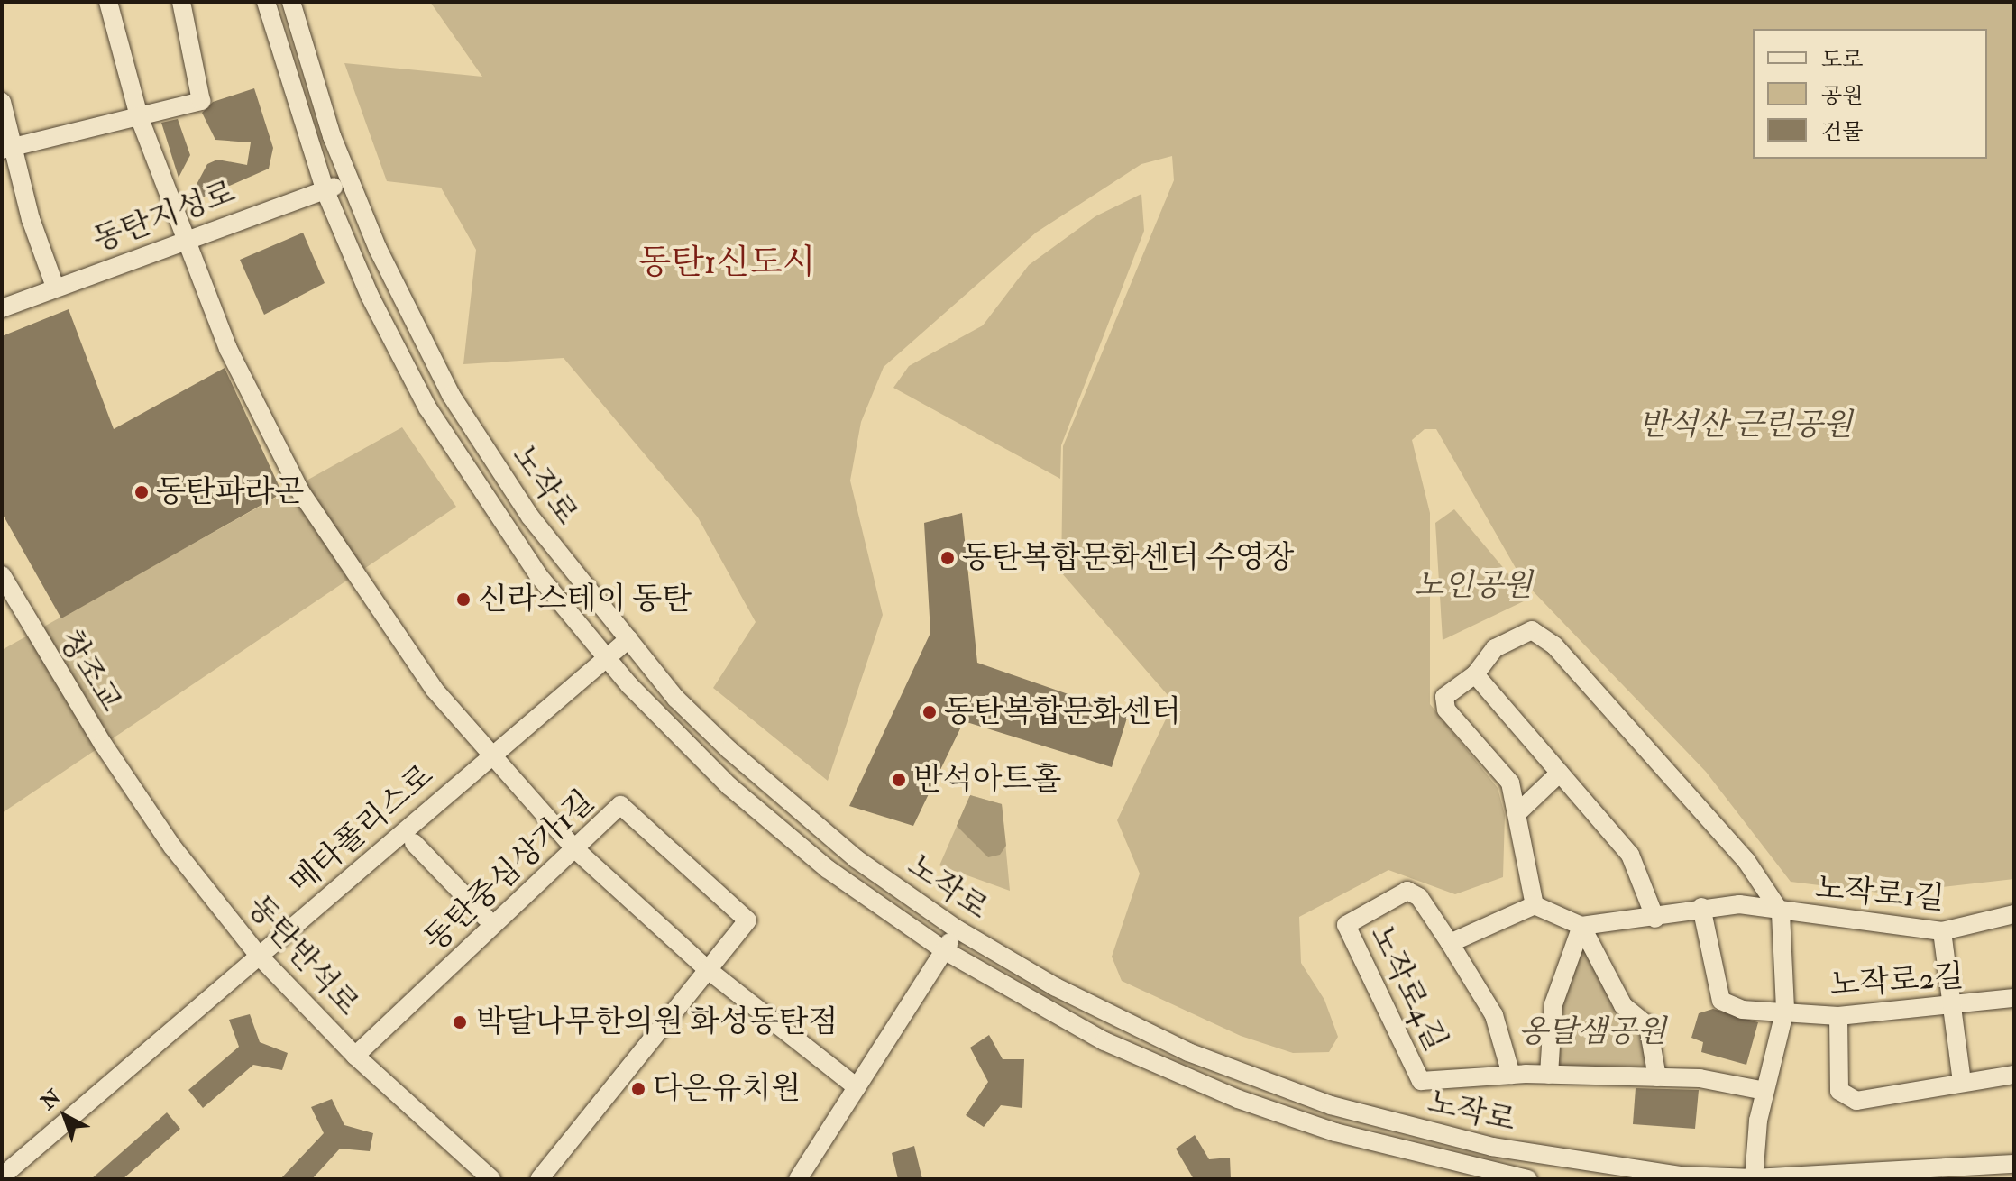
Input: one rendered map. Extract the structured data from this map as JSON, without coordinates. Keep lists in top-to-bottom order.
{
  "streets": {
    "street": [
      "동탄지성로",
      "노작로",
      "창조교",
      "메타폴리스로",
      "동탄중심상가1길",
      "노작로1길",
      "동탄반석로",
      "노작로2길",
      "노작로4길"
    ]
  },
  "crossings": [
    ["동탄지성로", "노작로"],
    ["노작로", "메타폴리스로"],
    ["창조교", "동탄반석로"],
    ["메타폴리스로", "동탄반석로"],
    ["동탄중심상가1길", "동탄반석로"]
  ],
  "districts": ["동탄1신도시"],
  "parks": ["반석산 근린공원", "노인공원", "옹달샘공원"],
  "places": [
    "동탄파라곤",
    "동탄복합문화센터 수영장",
    "신라스테이 동탄",
    "동탄복합문화센터",
    "반석아트홀",
    "박달나무한의원 화성동탄점",
    "다은유치원"
  ],
  "legend": ["도로", "공원", "건물"],
  "north": "top left"
}
